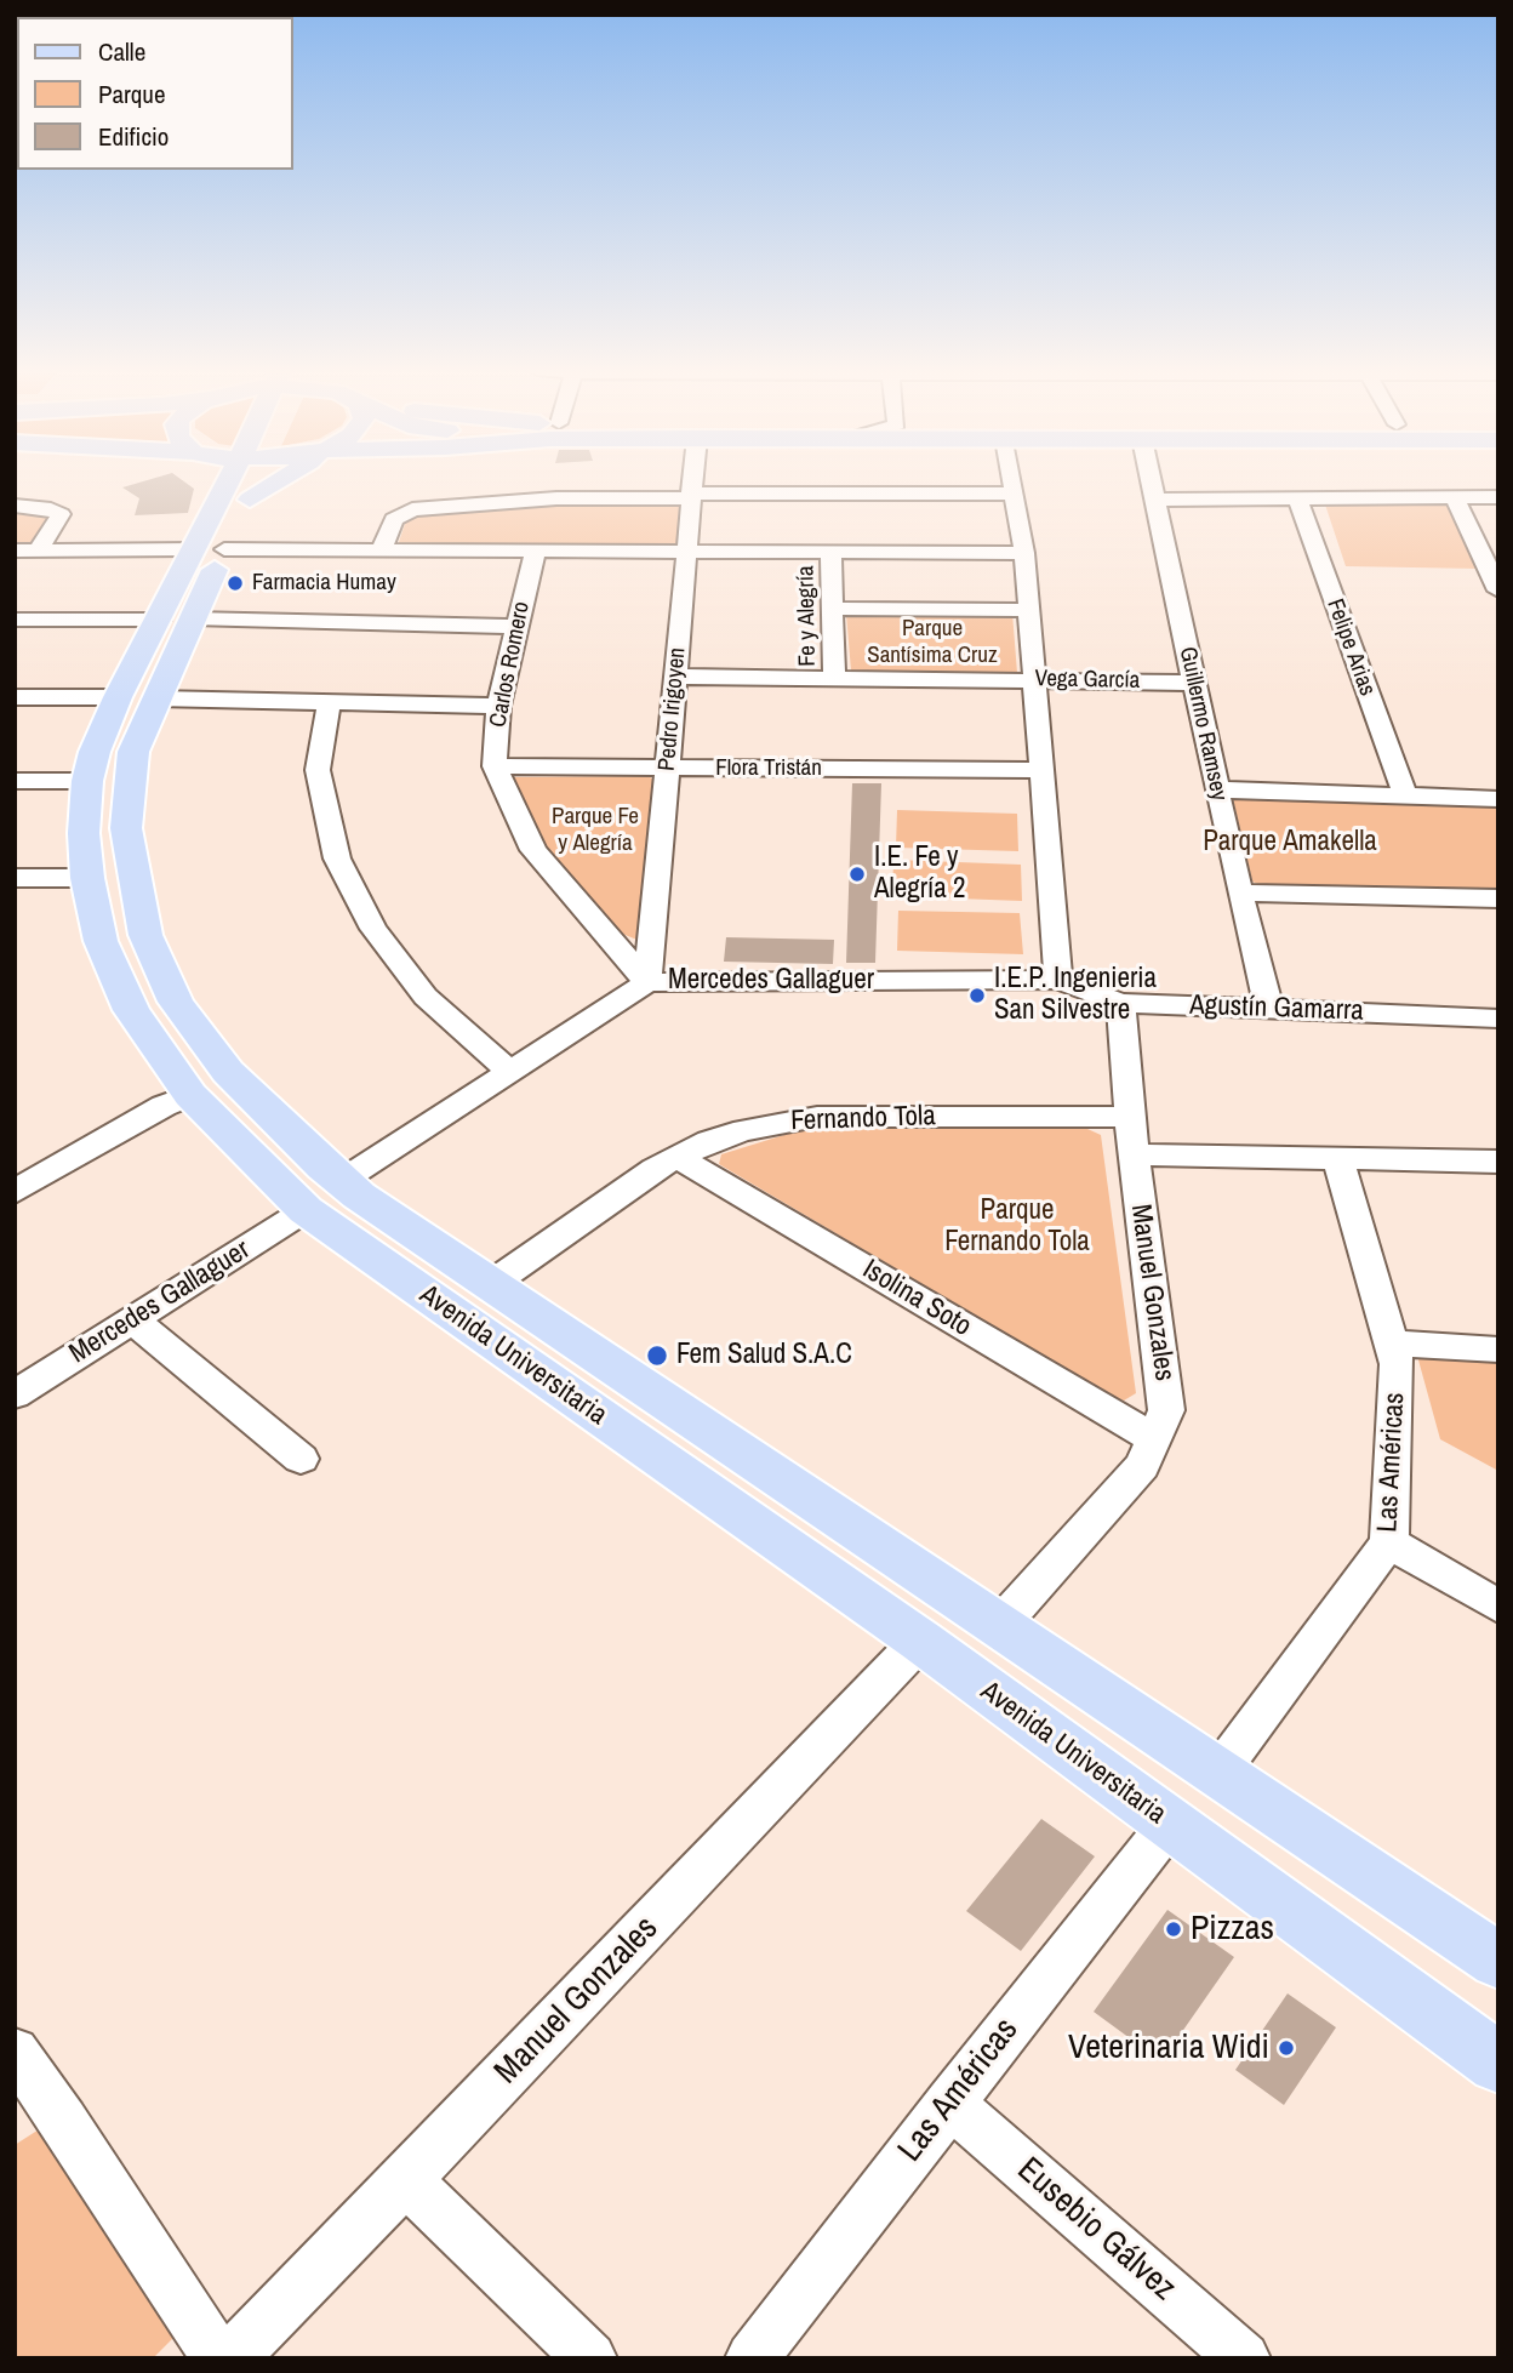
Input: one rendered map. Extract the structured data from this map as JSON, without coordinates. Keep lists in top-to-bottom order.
{
  "streets": {
    "main road": ["Avenida Universitaria"],
    "street": [
      "Fe y Alegría",
      "Felipe Arias",
      "Carlos Romero",
      "Vega García",
      "Pedro Irigoyen",
      "Guillermo Ramsey",
      "Flora Tristán",
      "Mercedes Gallaguer",
      "Agustín Gamarra",
      "Fernando Tola",
      "Manuel Gonzales",
      "Isolina Soto",
      "Las Américas",
      "Eusebio Gálvez"
    ]
  },
  "crossings": [
    ["Fe y Alegría", "Vega García"],
    ["Carlos Romero", "Pedro Irigoyen"],
    ["Carlos Romero", "Flora Tristán"],
    ["Carlos Romero", "Mercedes Gallaguer"],
    ["Vega García", "Pedro Irigoyen"],
    ["Vega García", "Guillermo Ramsey"],
    ["Pedro Irigoyen", "Flora Tristán"],
    ["Pedro Irigoyen", "Mercedes Gallaguer"],
    ["Guillermo Ramsey", "Agustín Gamarra"],
    ["Mercedes Gallaguer", "Agustín Gamarra"],
    ["Mercedes Gallaguer", "Avenida Universitaria"],
    ["Agustín Gamarra", "Manuel Gonzales"],
    ["Fernando Tola", "Manuel Gonzales"],
    ["Fernando Tola", "Isolina Soto"],
    ["Fernando Tola", "Avenida Universitaria"],
    ["Manuel Gonzales", "Isolina Soto"],
    ["Manuel Gonzales", "Avenida Universitaria"],
    ["Avenida Universitaria", "Las Américas"],
    ["Las Américas", "Eusebio Gálvez"]
  ],
  "parks": [
    "Parque Santísima Cruz",
    "Parque Fe y Alegría",
    "Parque Amakella",
    "Parque Fernando Tola"
  ],
  "places": [
    "Farmacia Humay",
    "I.E. Fe y Alegría 2",
    "I.E.P. Ingenieria San Silvestre",
    "Fem Salud S.A.C",
    "Pizzas",
    "Veterinaria Widi"
  ],
  "legend": ["Calle", "Parque", "Edificio"]
}
